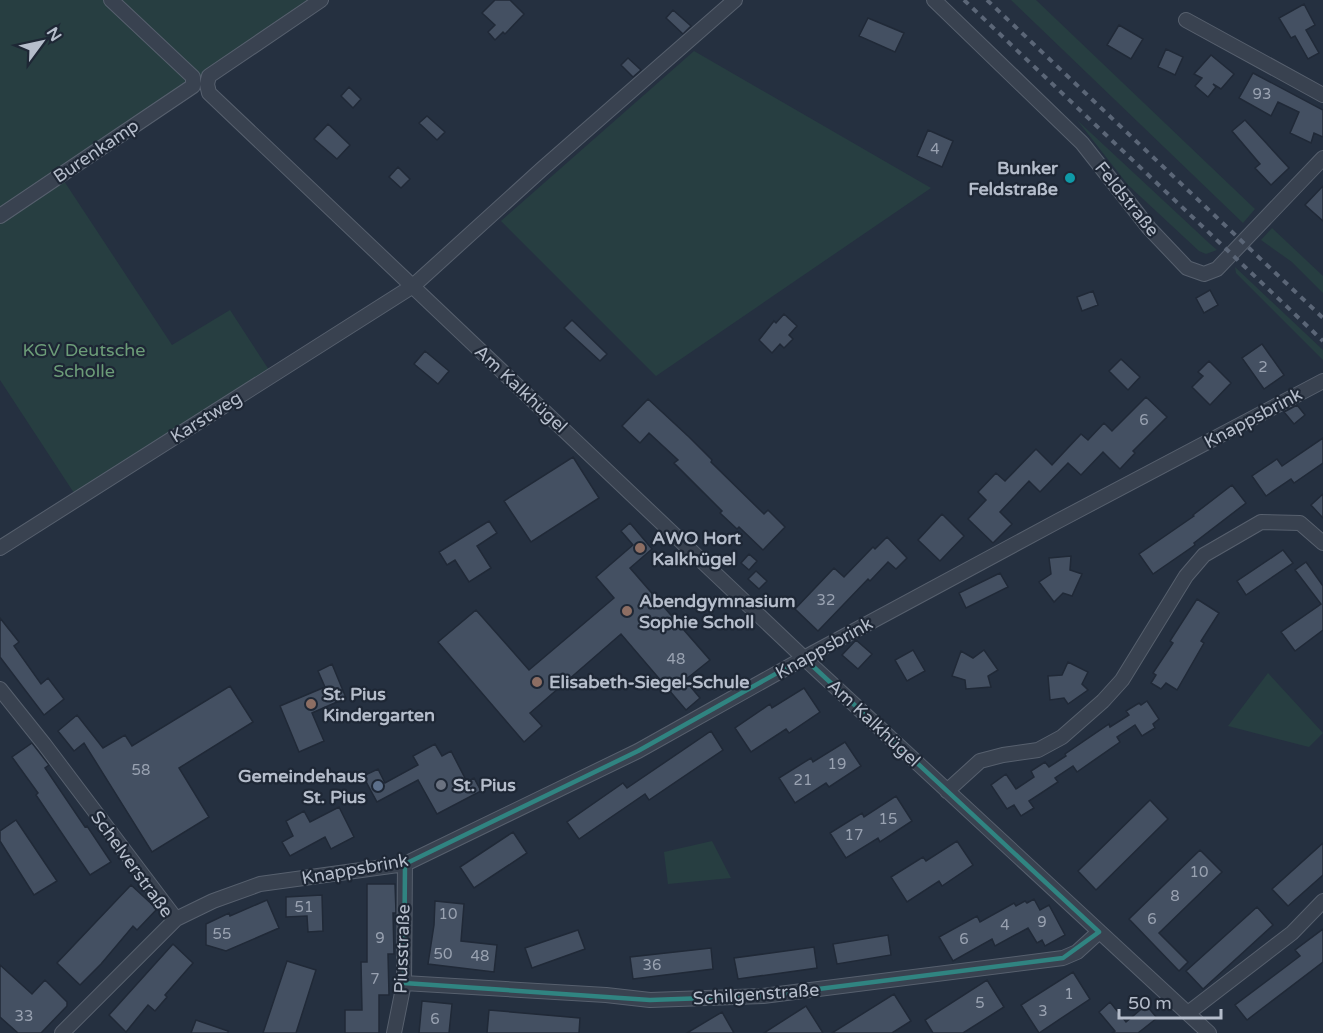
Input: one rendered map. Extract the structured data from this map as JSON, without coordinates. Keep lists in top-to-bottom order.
{
  "streets": {
    "street": [
      "Burenkamp",
      "Feldstraße",
      "Am Kalkhügel",
      "Karstweg",
      "Knappsbrink",
      "Schelverstraße",
      "Piusstraße",
      "Schilgenstraße"
    ]
  },
  "crossings": [
    ["Am Kalkhügel", "Karstweg"],
    ["Am Kalkhügel", "Knappsbrink"],
    ["Am Kalkhügel", "Schilgenstraße"],
    ["Knappsbrink", "Schelverstraße"],
    ["Knappsbrink", "Piusstraße"],
    ["Piusstraße", "Schilgenstraße"]
  ],
  "parks": ["KGV Deutsche Scholle"],
  "places": [
    "Bunker Feldstraße",
    "AWO Hort Kalkhügel",
    "Abendgymnasium Sophie Scholl",
    "Elisabeth-Siegel-Schule",
    "St. Pius Kindergarten",
    "St. Pius",
    "Gemeindehaus St. Pius"
  ],
  "house_numbers": [
    "93",
    "4",
    "2",
    "6",
    "32",
    "48",
    "19",
    "58",
    "21",
    "15",
    "17",
    "10",
    "8",
    "51",
    "10",
    "6",
    "9",
    "4",
    "55",
    "9",
    "6",
    "50",
    "48",
    "36",
    "7",
    "1",
    "5",
    "3",
    "33",
    "6"
  ],
  "scale_bar": "50 m",
  "north": "top right"
}
